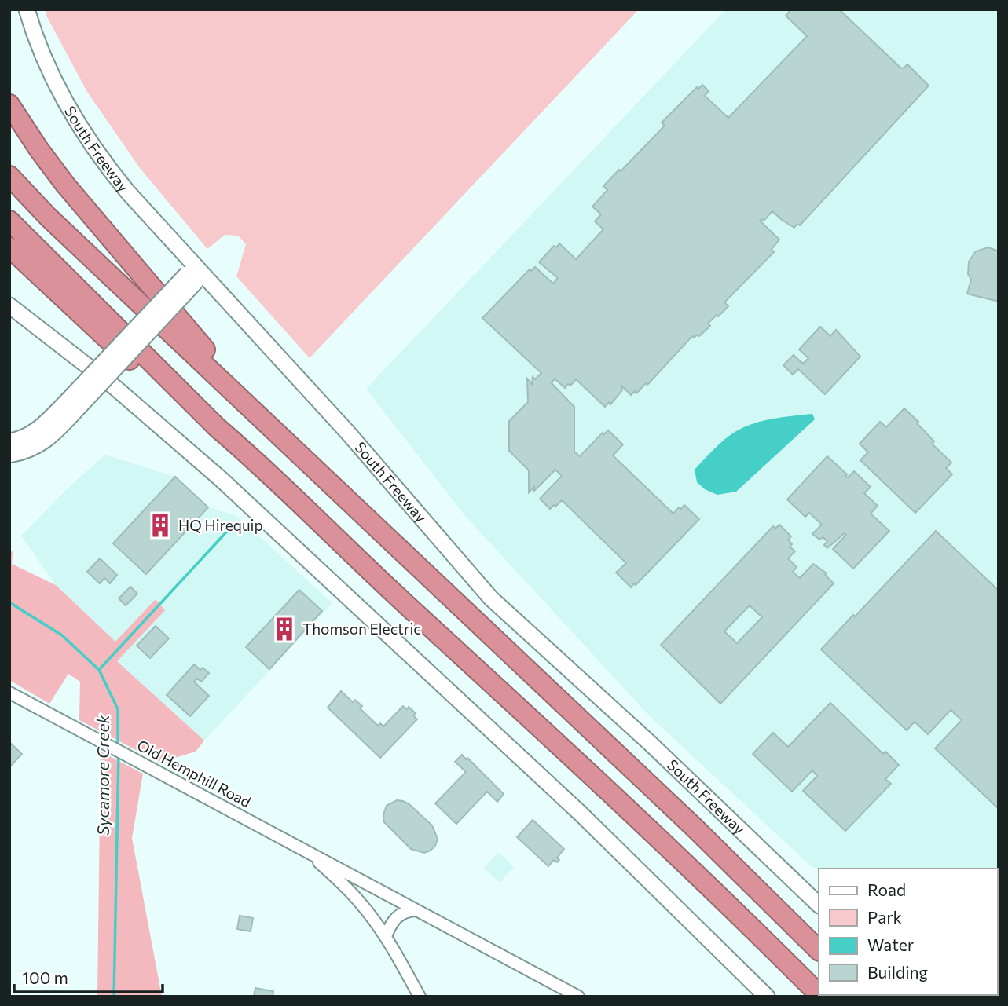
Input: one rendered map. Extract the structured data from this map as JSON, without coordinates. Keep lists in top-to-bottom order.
{
  "streets": {
    "highway": ["South Freeway"],
    "street": ["Old Hemphill Road"]
  },
  "water": ["Sycamore Creek"],
  "places": {
    "building": ["HQ Hirequip", "Thomson Electric"]
  },
  "legend": [
    "Road",
    "Park",
    "Water",
    "Building"
  ],
  "scale_bar": "100 m"
}
